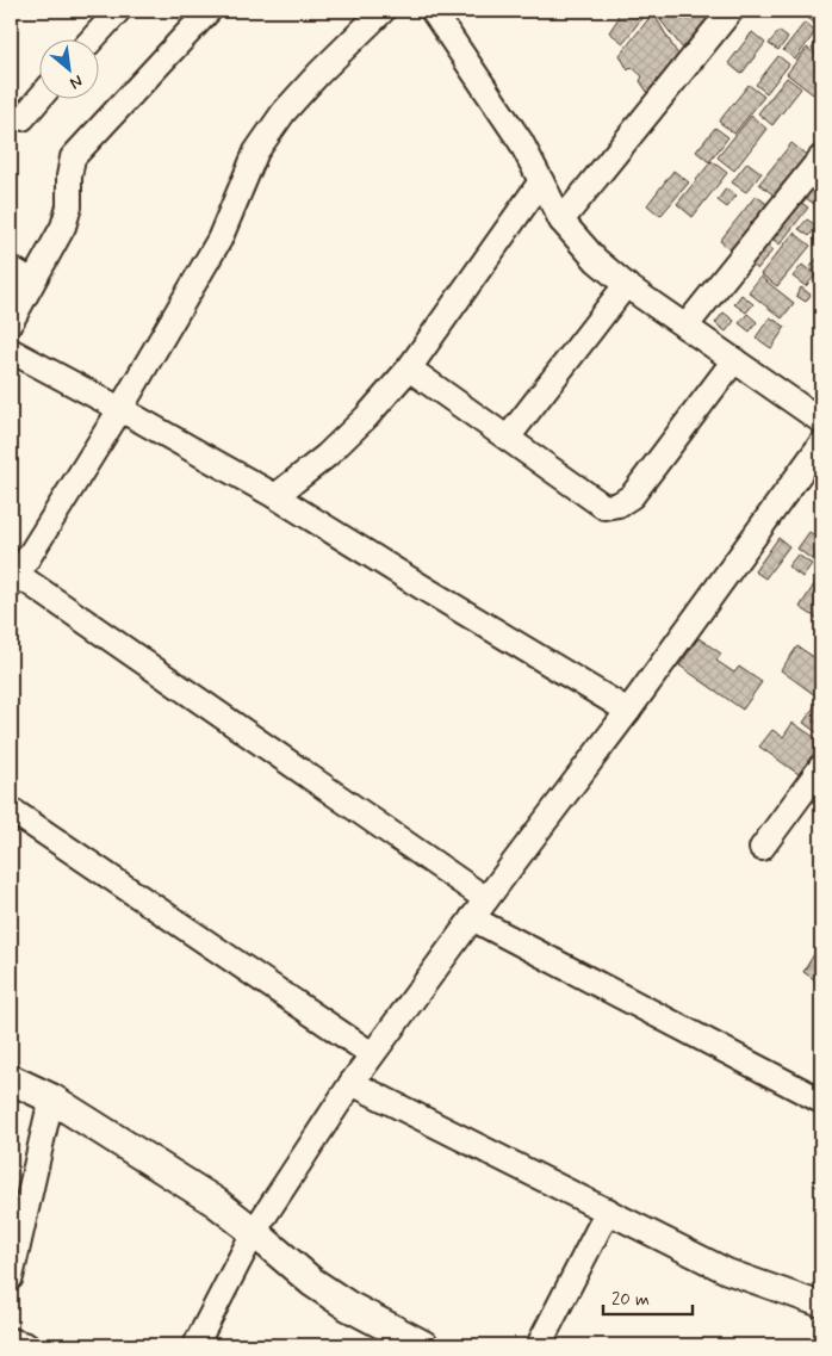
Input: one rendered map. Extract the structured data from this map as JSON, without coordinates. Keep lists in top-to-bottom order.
{
  "scale_bar": "20 m",
  "north": "bottom right"
}
